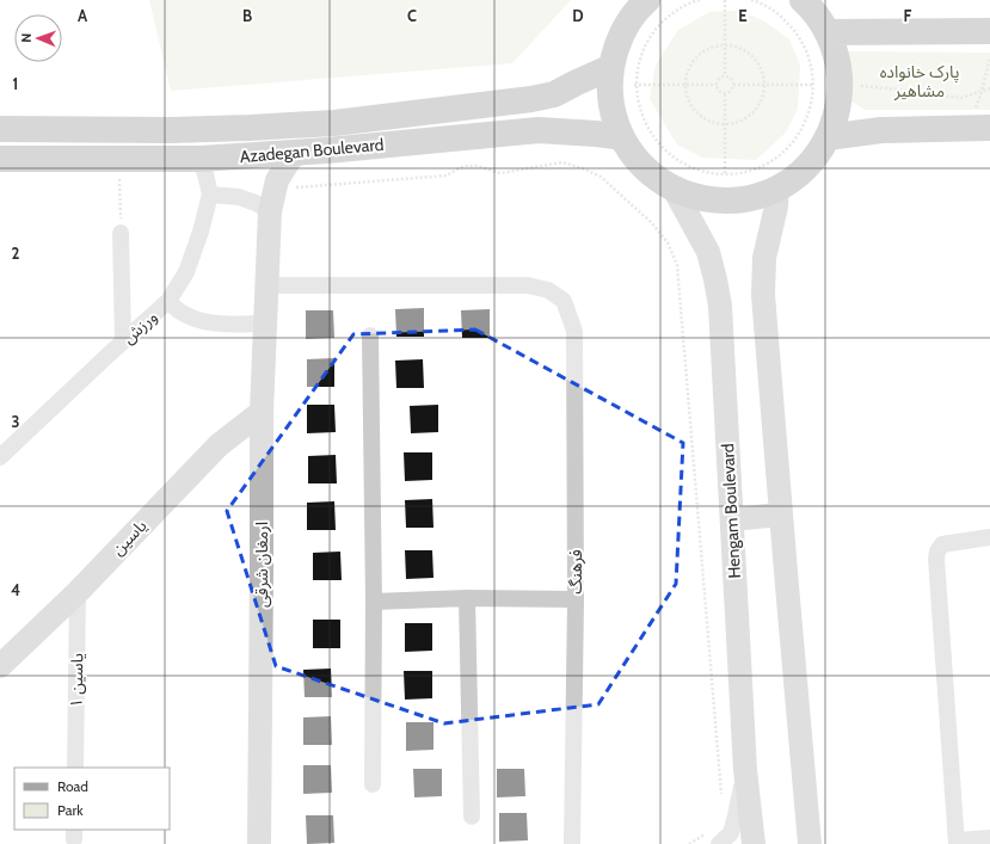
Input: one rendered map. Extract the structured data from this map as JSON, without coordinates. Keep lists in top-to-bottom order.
{
  "streets": {
    "main road": [
      "Azadegan Boulevard",
      "Hengam Boulevard",
      "یاسین",
      "ارمغان شرقی"
    ],
    "street": ["ورزش", "فرهنگ", "یاسین ۱"]
  },
  "crossings": [
    ["Azadegan Boulevard", "ورزش"],
    ["یاسین", "ارمغان شرقی"],
    ["یاسین", "یاسین ۱"],
    ["ارمغان شرقی", "فرهنگ"]
  ],
  "parks": ["پارک خانواده مشاهیر"],
  "legend": ["Road", "Park"],
  "north": "left",
  "grid": {
    "columns": [
      "A",
      "B",
      "C",
      "D",
      "E",
      "F"
    ],
    "rows": [
      "1",
      "2",
      "3",
      "4"
    ]
  }
}
